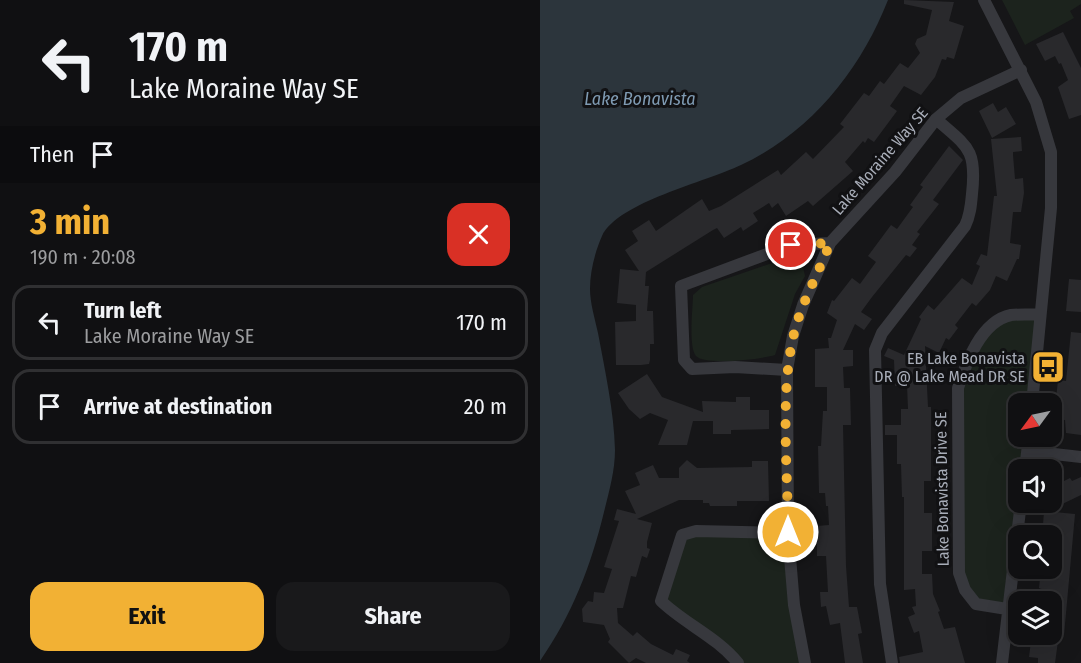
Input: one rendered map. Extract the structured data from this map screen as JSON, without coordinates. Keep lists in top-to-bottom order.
{
  "streets": {
    "street": ["Lake Moraine Way SE", "Lake Bonavista Drive SE"]
  },
  "water": ["Lake Bonavista"],
  "places": {
    "bus stop": ["EB Lake Bonavista DR @ Lake Mead DR SE"]
  },
  "north": "bottom left",
  "page": {
    "turn": ["170 m", "Lake Moraine Way SE"],
    "then": "Then",
    "heading": ["3 min", "190 m · 20:08"],
    "list": [
      {
        "name": "Turn left",
        "note": "Lake Moraine Way SE",
        "value": "170 m"
      },
      {
        "name": "Arrive at destination",
        "value": "20 m"
      }
    ],
    "buttons": ["Exit", "Share"]
  }
}
